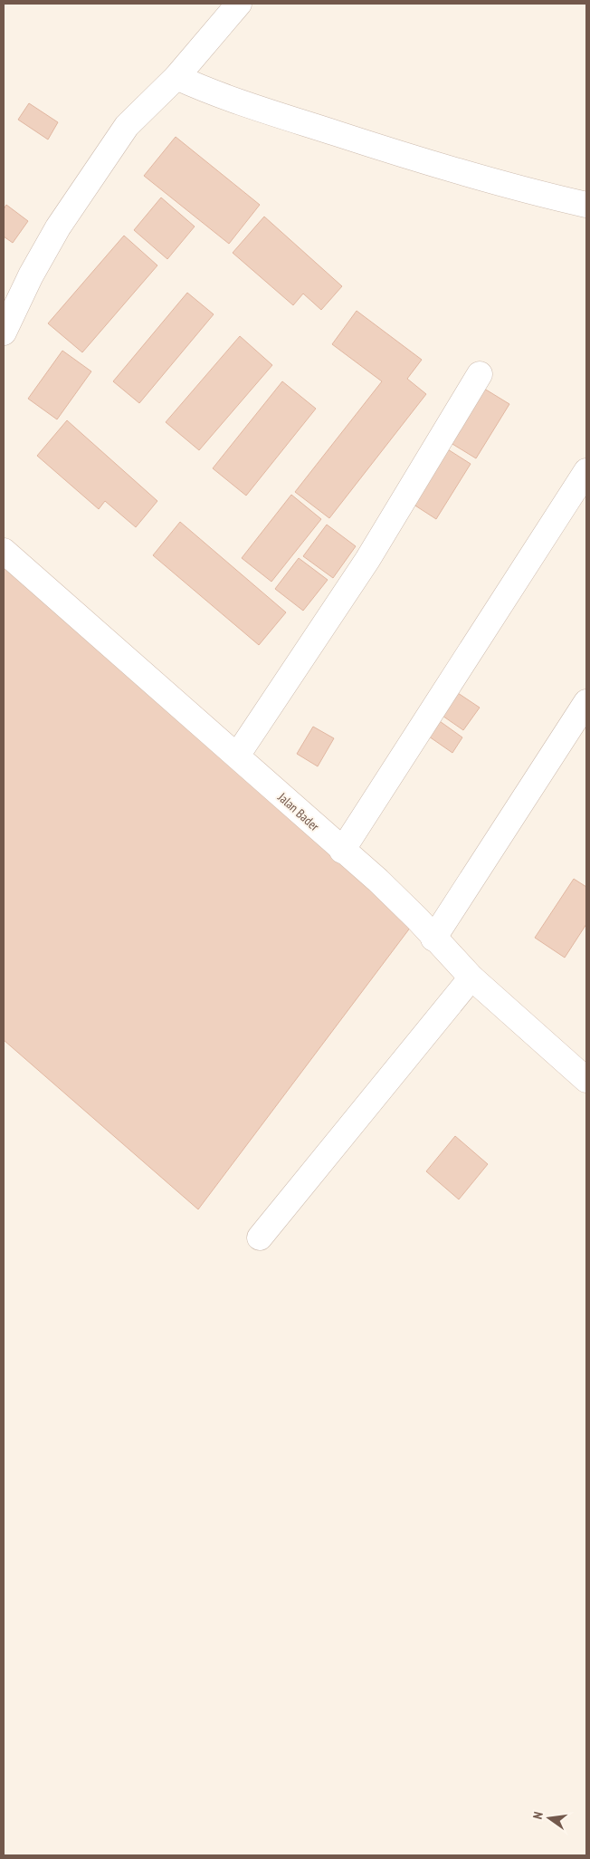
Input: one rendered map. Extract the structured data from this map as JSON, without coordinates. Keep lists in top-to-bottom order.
{
  "streets": {
    "street": ["Jalan Bader"]
  },
  "north": "left"
}
